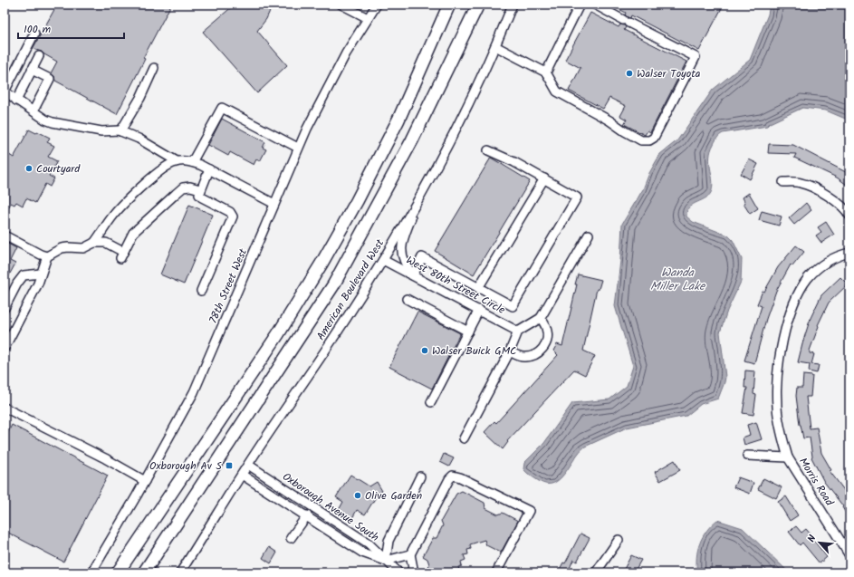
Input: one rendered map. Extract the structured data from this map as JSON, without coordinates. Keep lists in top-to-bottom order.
{
  "streets": {
    "street": [
      "West 80th Street Circle",
      "78th Street West",
      "American Boulevard West",
      "Morris Road",
      "Oxborough Avenue South"
    ]
  },
  "crossings": [
    ["West 80th Street Circle", "American Boulevard West"],
    ["American Boulevard West", "Oxborough Avenue South"]
  ],
  "water": ["Wanda Miller Lake"],
  "places": {
    "other": [
      "Walser Toyota",
      "Courtyard",
      "Walser Buick GMC",
      "Olive Garden"
    ],
    "transit": ["Oxborough Av S"]
  },
  "scale_bar": "100 m",
  "north": "top left"
}
